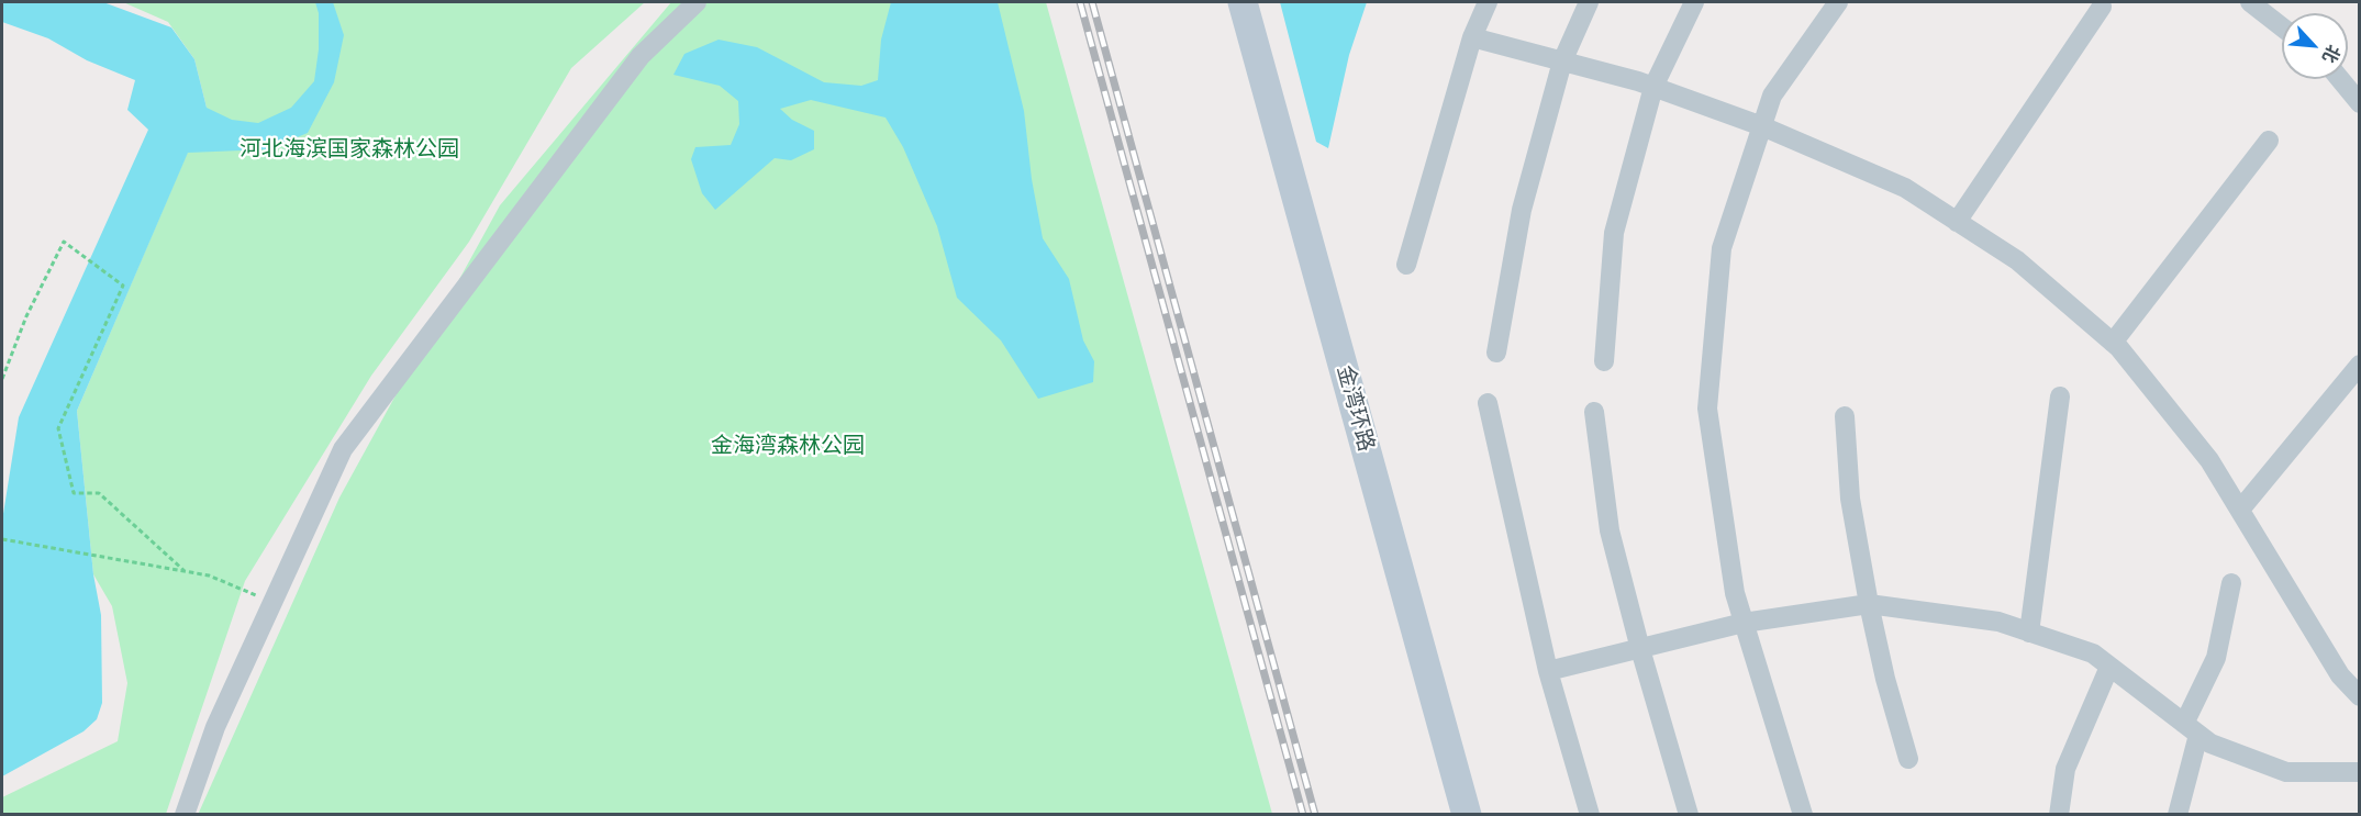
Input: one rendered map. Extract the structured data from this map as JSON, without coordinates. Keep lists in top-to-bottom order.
{
  "streets": {
    "main road": ["金湾环路"]
  },
  "parks": ["河北海滨国家森林公园", "金海湾森林公园"],
  "north": "bottom right"
}
